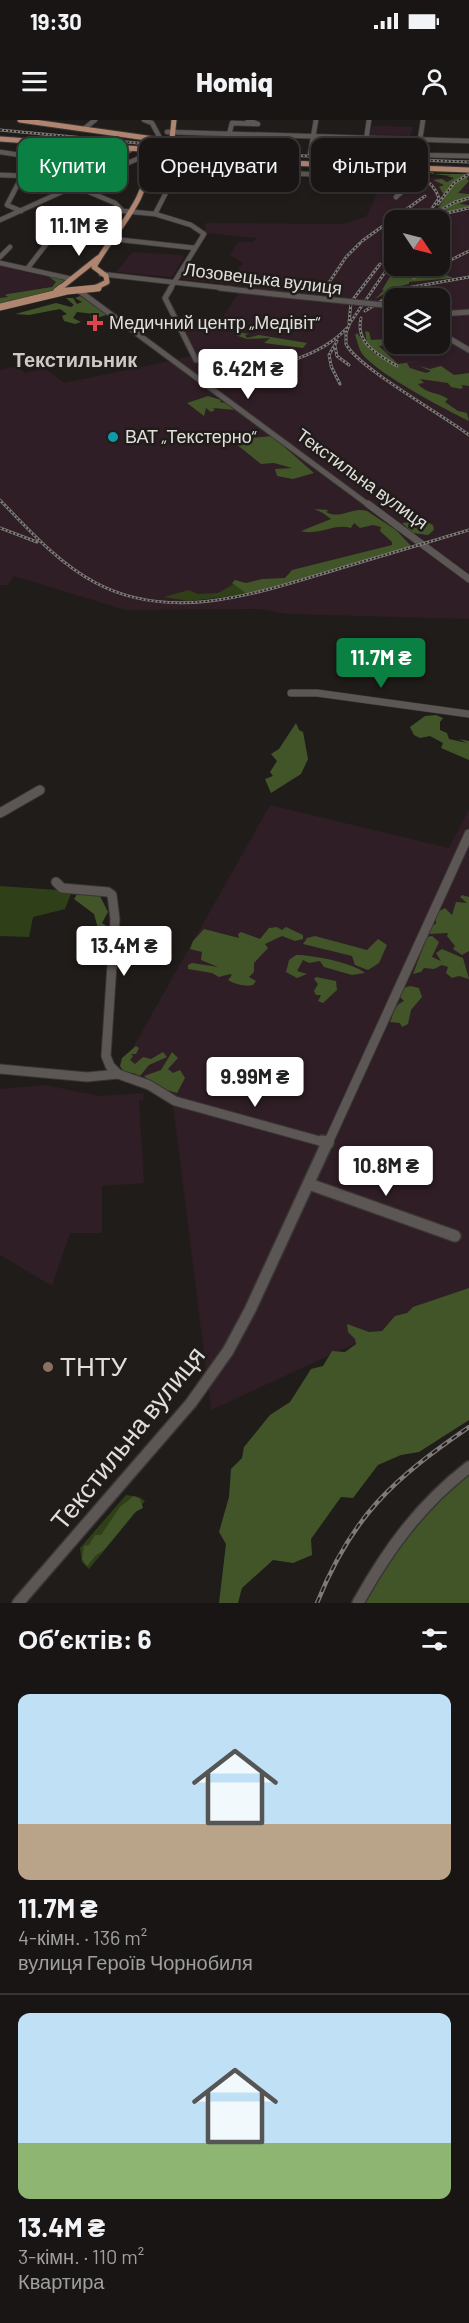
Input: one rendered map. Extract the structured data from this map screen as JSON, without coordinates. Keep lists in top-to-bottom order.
{
  "streets": {
    "street": ["Лозовецька вулиця", "Текстильна вулиця"]
  },
  "districts": ["Текстильник"],
  "places": {
    "health": ["Медичний центр „Медівіт“"],
    "other": ["ВАТ „Текстерно“", "ТНТУ"]
  },
  "north": "bottom right",
  "page": {
    "status": "19:30",
    "header": "Homiq",
    "chip": ["Купити", "Орендувати", "Фільтри"],
    "price": [
      "11.1M ₴",
      "6.42M ₴",
      "11.7M ₴",
      "13.4M ₴",
      "9.99M ₴",
      "10.8M ₴"
    ],
    "heading": "Об’єктів: 6",
    "list": [
      {
        "name": "11.7M ₴",
        "note": "4-кімн. · 136 m² · вулиця Героїв Чорнобиля"
      },
      {
        "name": "13.4M ₴",
        "note": "3-кімн. · 110 m² · Квартира"
      }
    ]
  }
}
